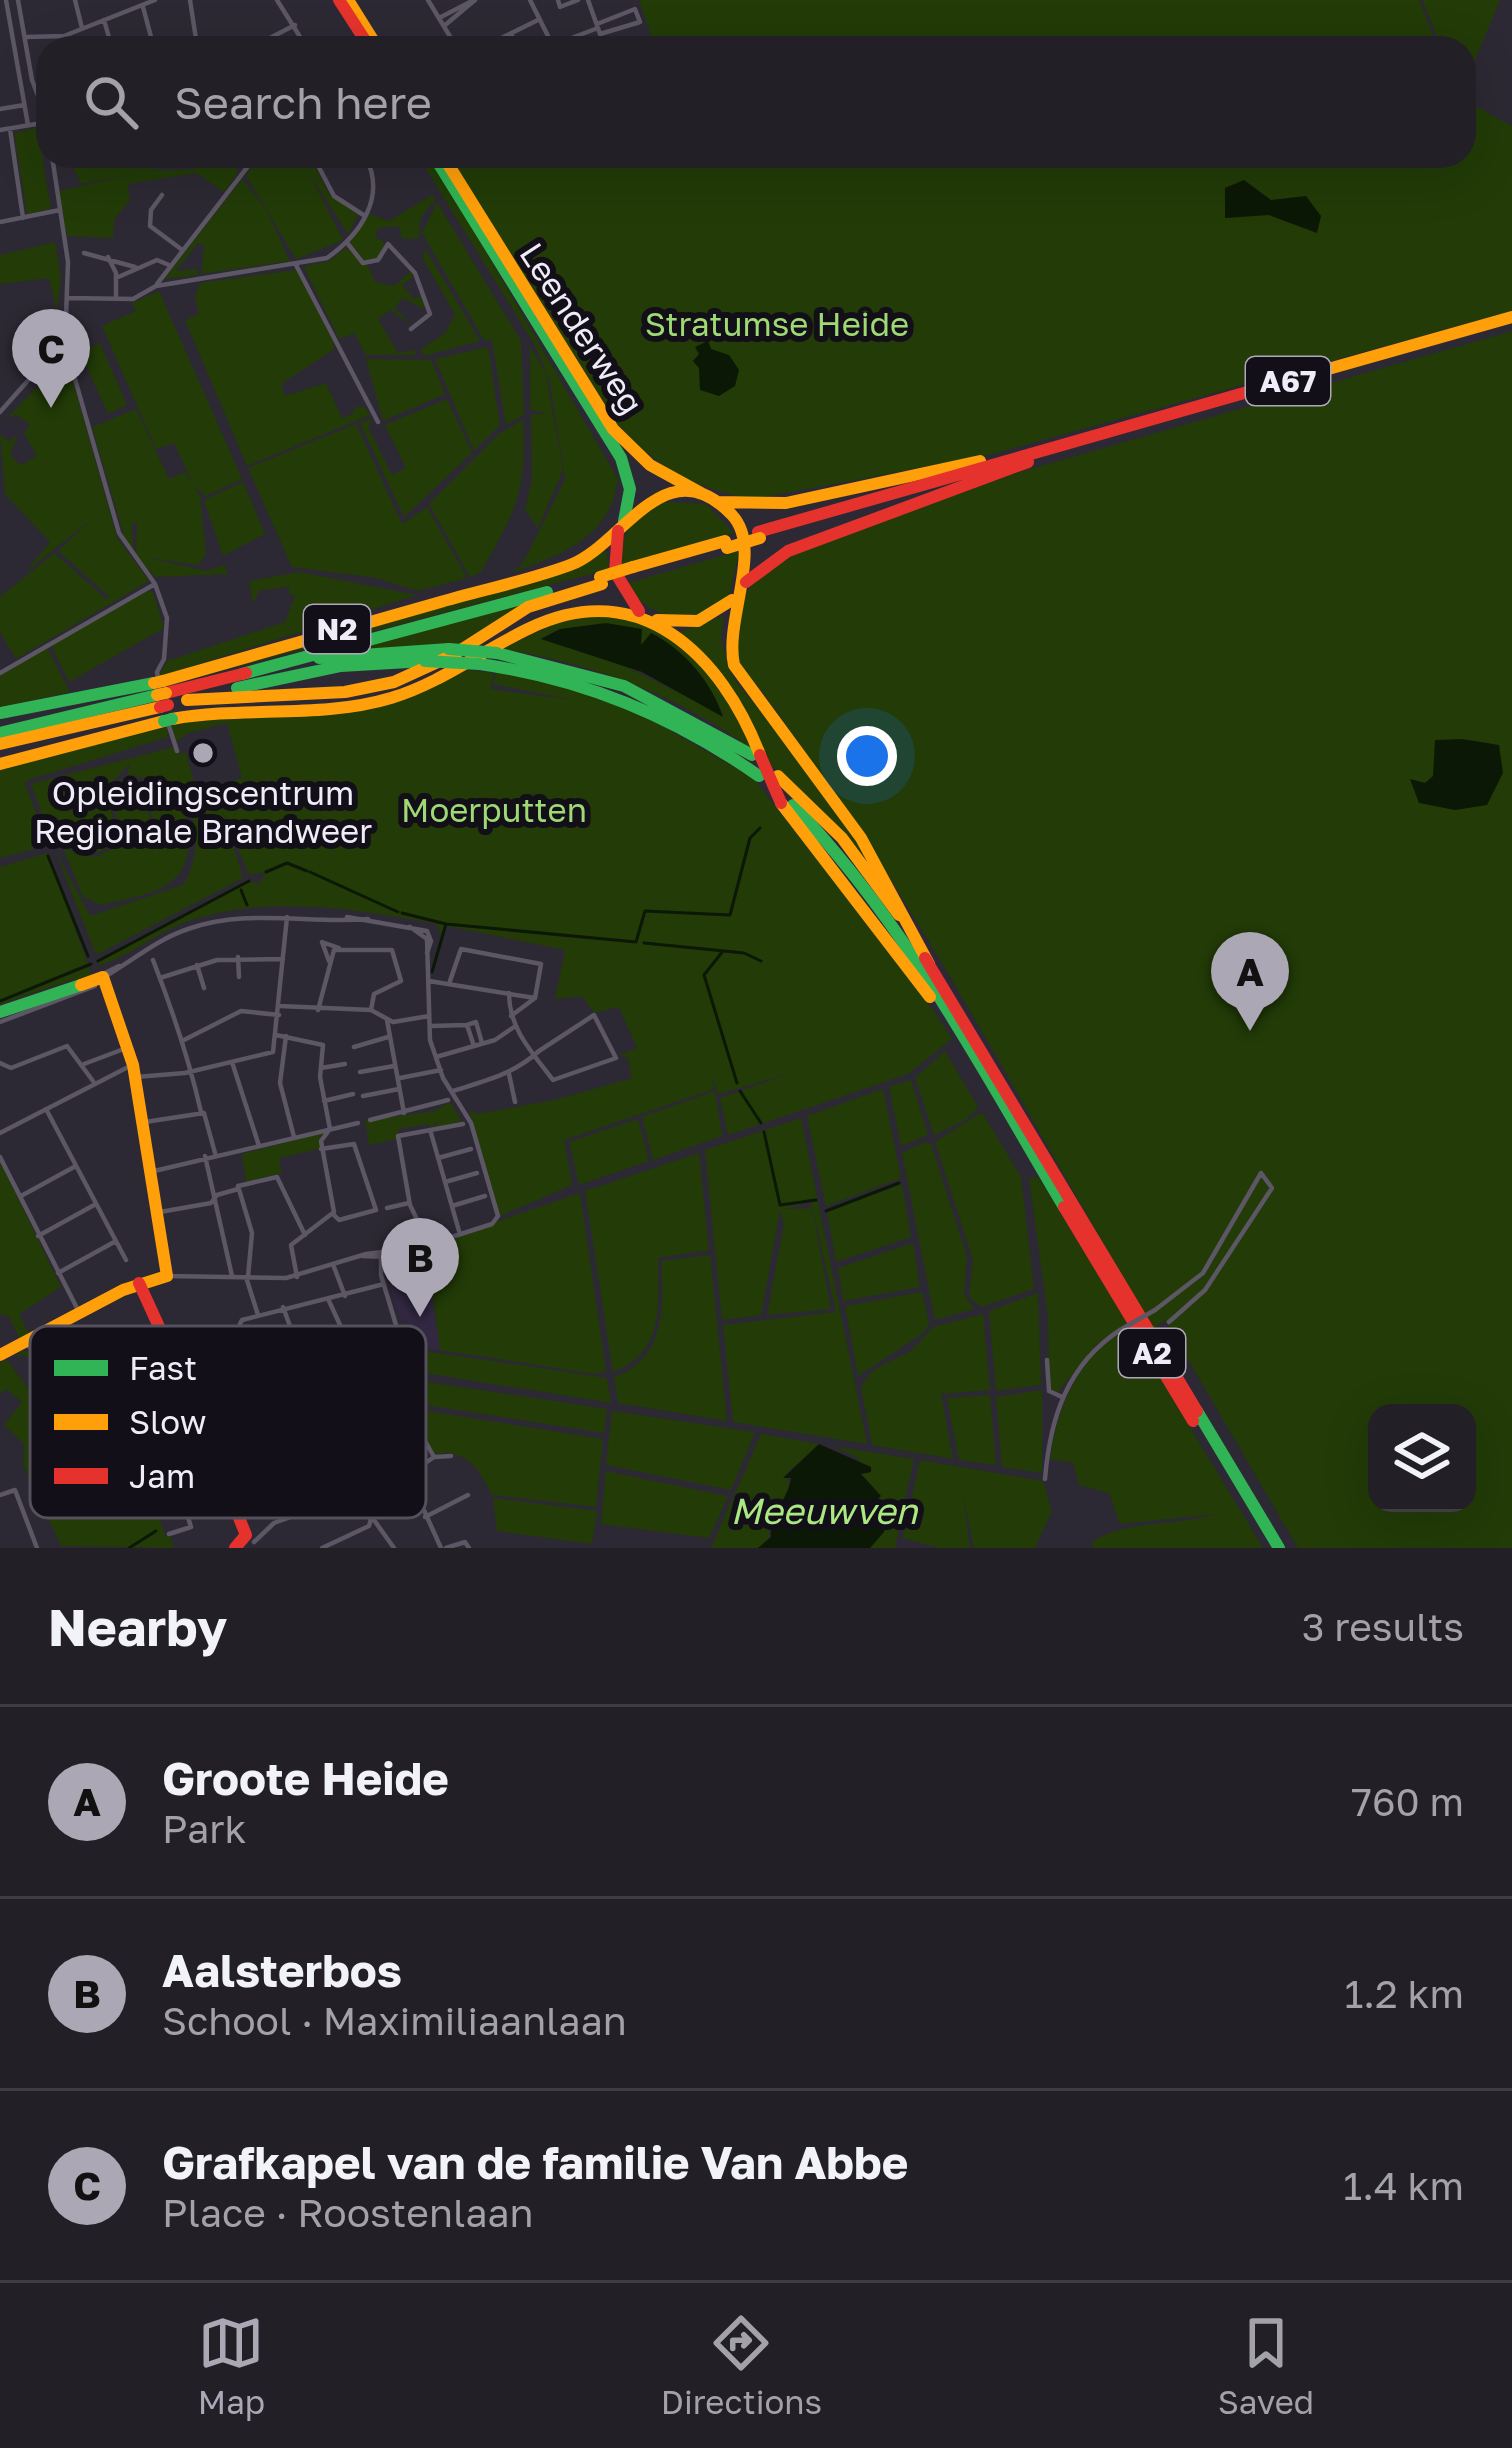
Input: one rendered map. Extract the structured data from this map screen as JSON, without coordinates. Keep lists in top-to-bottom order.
{
  "streets": {
    "main road": [
      "Leenderweg",
      "A67",
      "N2",
      "A2"
    ]
  },
  "crossings": [
    ["Leenderweg", "A67"],
    ["Leenderweg", "N2"],
    ["Leenderweg", "A2"],
    ["A67", "N2"],
    ["A67", "A2"],
    ["N2", "A2"]
  ],
  "water": ["Meeuwven"],
  "parks": ["Stratumse Heide", "Moerputten"],
  "places": ["Opleidingscentrum Regionale Brandweer"],
  "legend": ["Fast", "Slow", "Jam"],
  "page": {
    "search": "Search here",
    "pins": ["C", "A", "B"],
    "heading": ["Nearby", "3 results"],
    "list": [
      {
        "mark": "A",
        "name": "Groote Heide",
        "note": "Park",
        "value": "760 m"
      },
      {
        "mark": "B",
        "name": "Aalsterbos",
        "note": "School · Maximiliaanlaan",
        "value": "1.2 km"
      },
      {
        "mark": "C",
        "name": "Grafkapel van de familie Van Abbe",
        "note": "Place · Roostenlaan",
        "value": "1.4 km"
      }
    ],
    "nav": ["Map", "Directions", "Saved"]
  }
}
